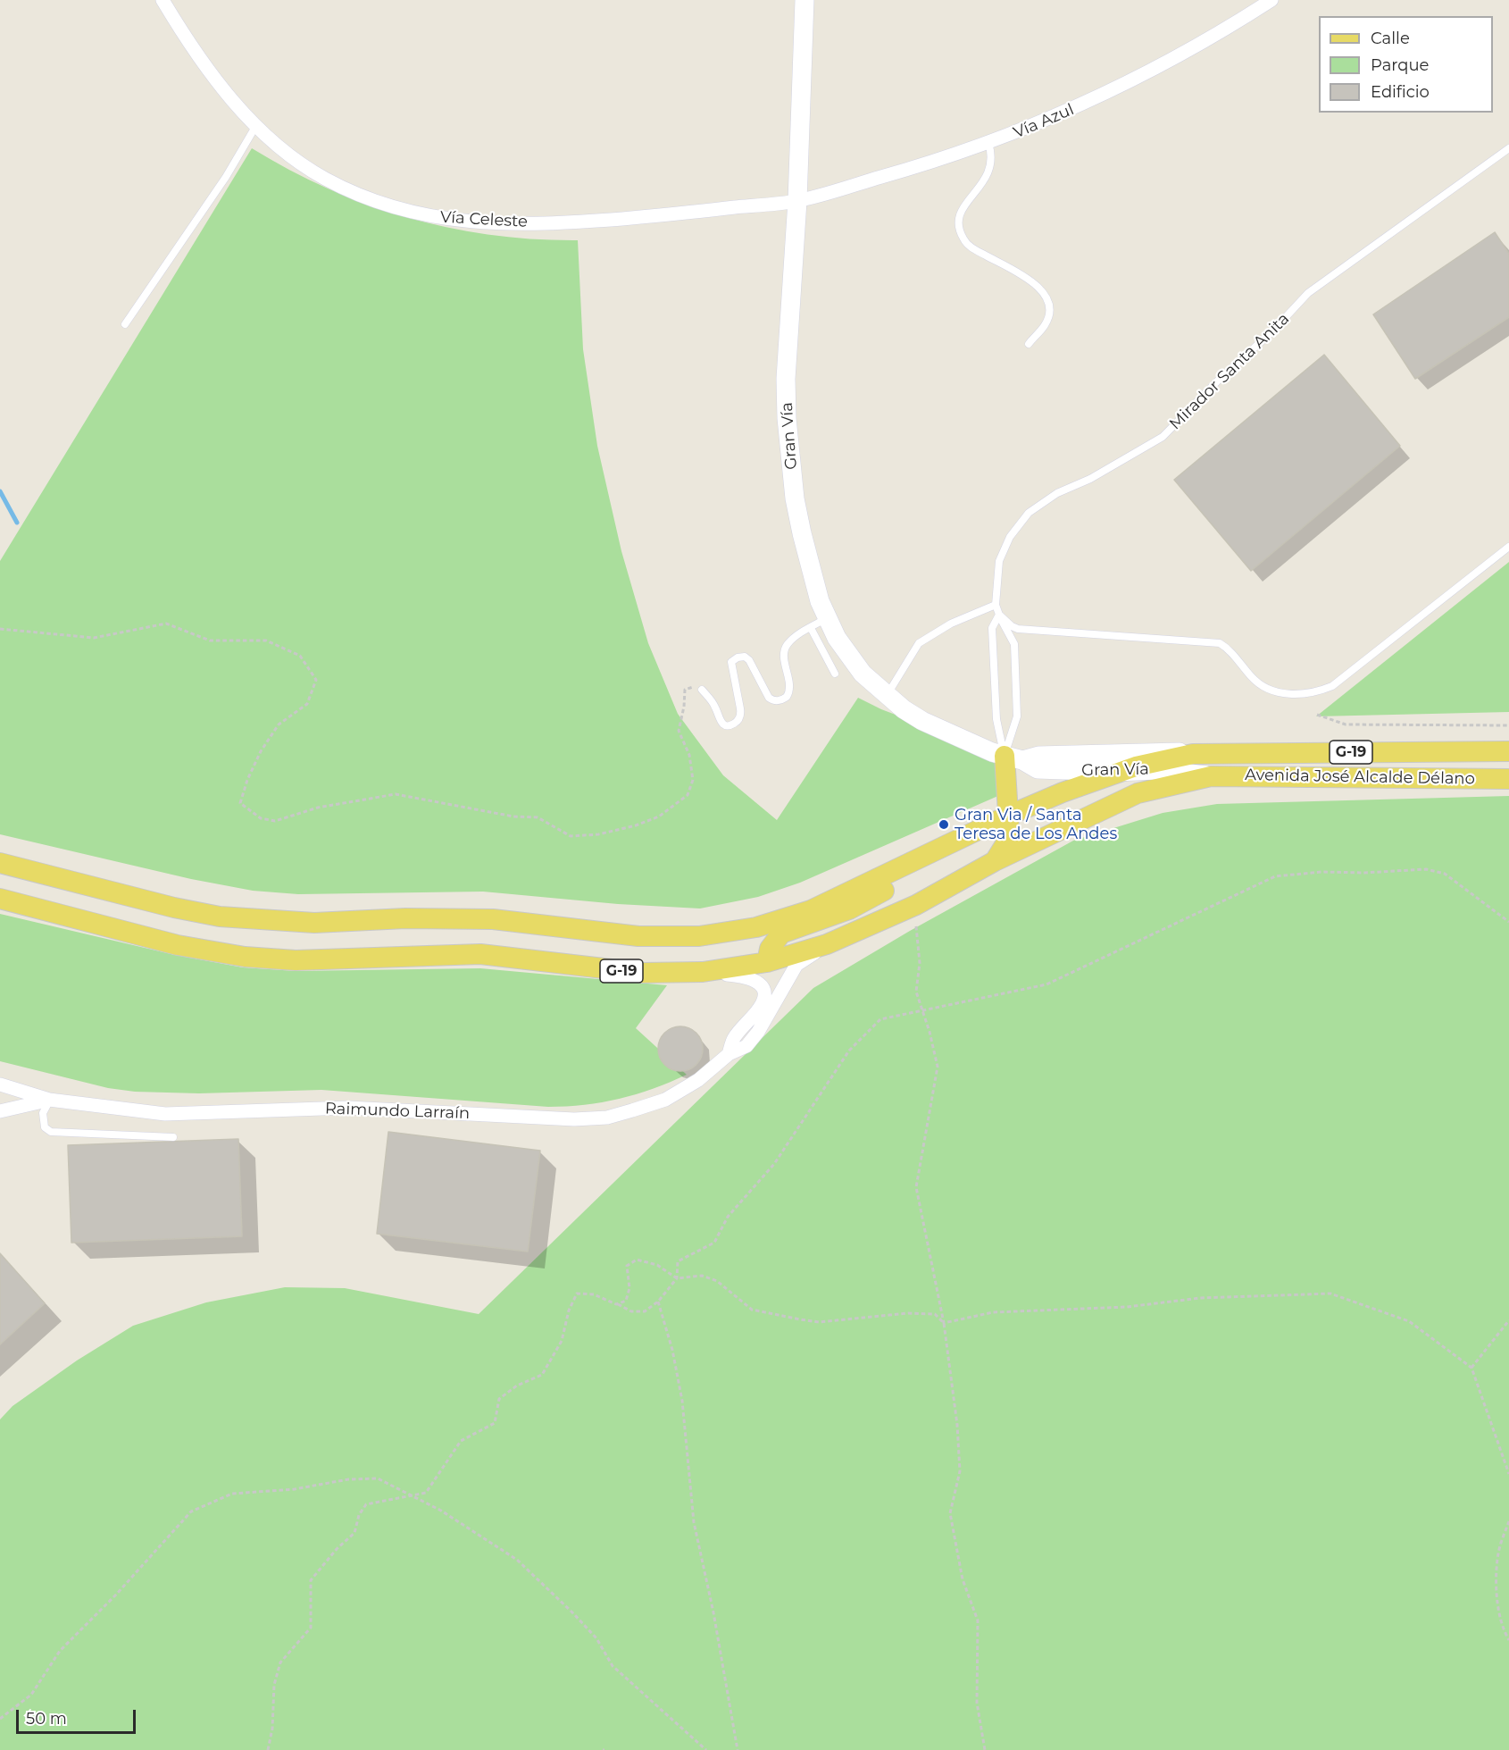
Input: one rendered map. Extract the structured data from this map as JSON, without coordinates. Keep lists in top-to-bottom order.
{
  "streets": {
    "main road": ["Gran Vía", "G-19", "Avenida José Alcalde Délano"],
    "street": ["Vía Azul", "Vía Celeste", "Raimundo Larraín"],
    "lane": ["Mirador Santa Anita"]
  },
  "crossings": [
    ["Vía Azul", "Vía Celeste"],
    ["Vía Azul", "Gran Vía"],
    ["Vía Celeste", "Gran Vía"],
    ["Mirador Santa Anita", "Gran Vía"],
    ["Gran Vía", "G-19"],
    ["Gran Vía", "Avenida José Alcalde Délano"],
    ["G-19", "Avenida José Alcalde Délano"],
    ["G-19", "Raimundo Larraín"]
  ],
  "places": ["Gran Via / Santa Teresa de Los Andes"],
  "legend": ["Calle", "Parque", "Edificio"],
  "scale_bar": "50 m"
}
